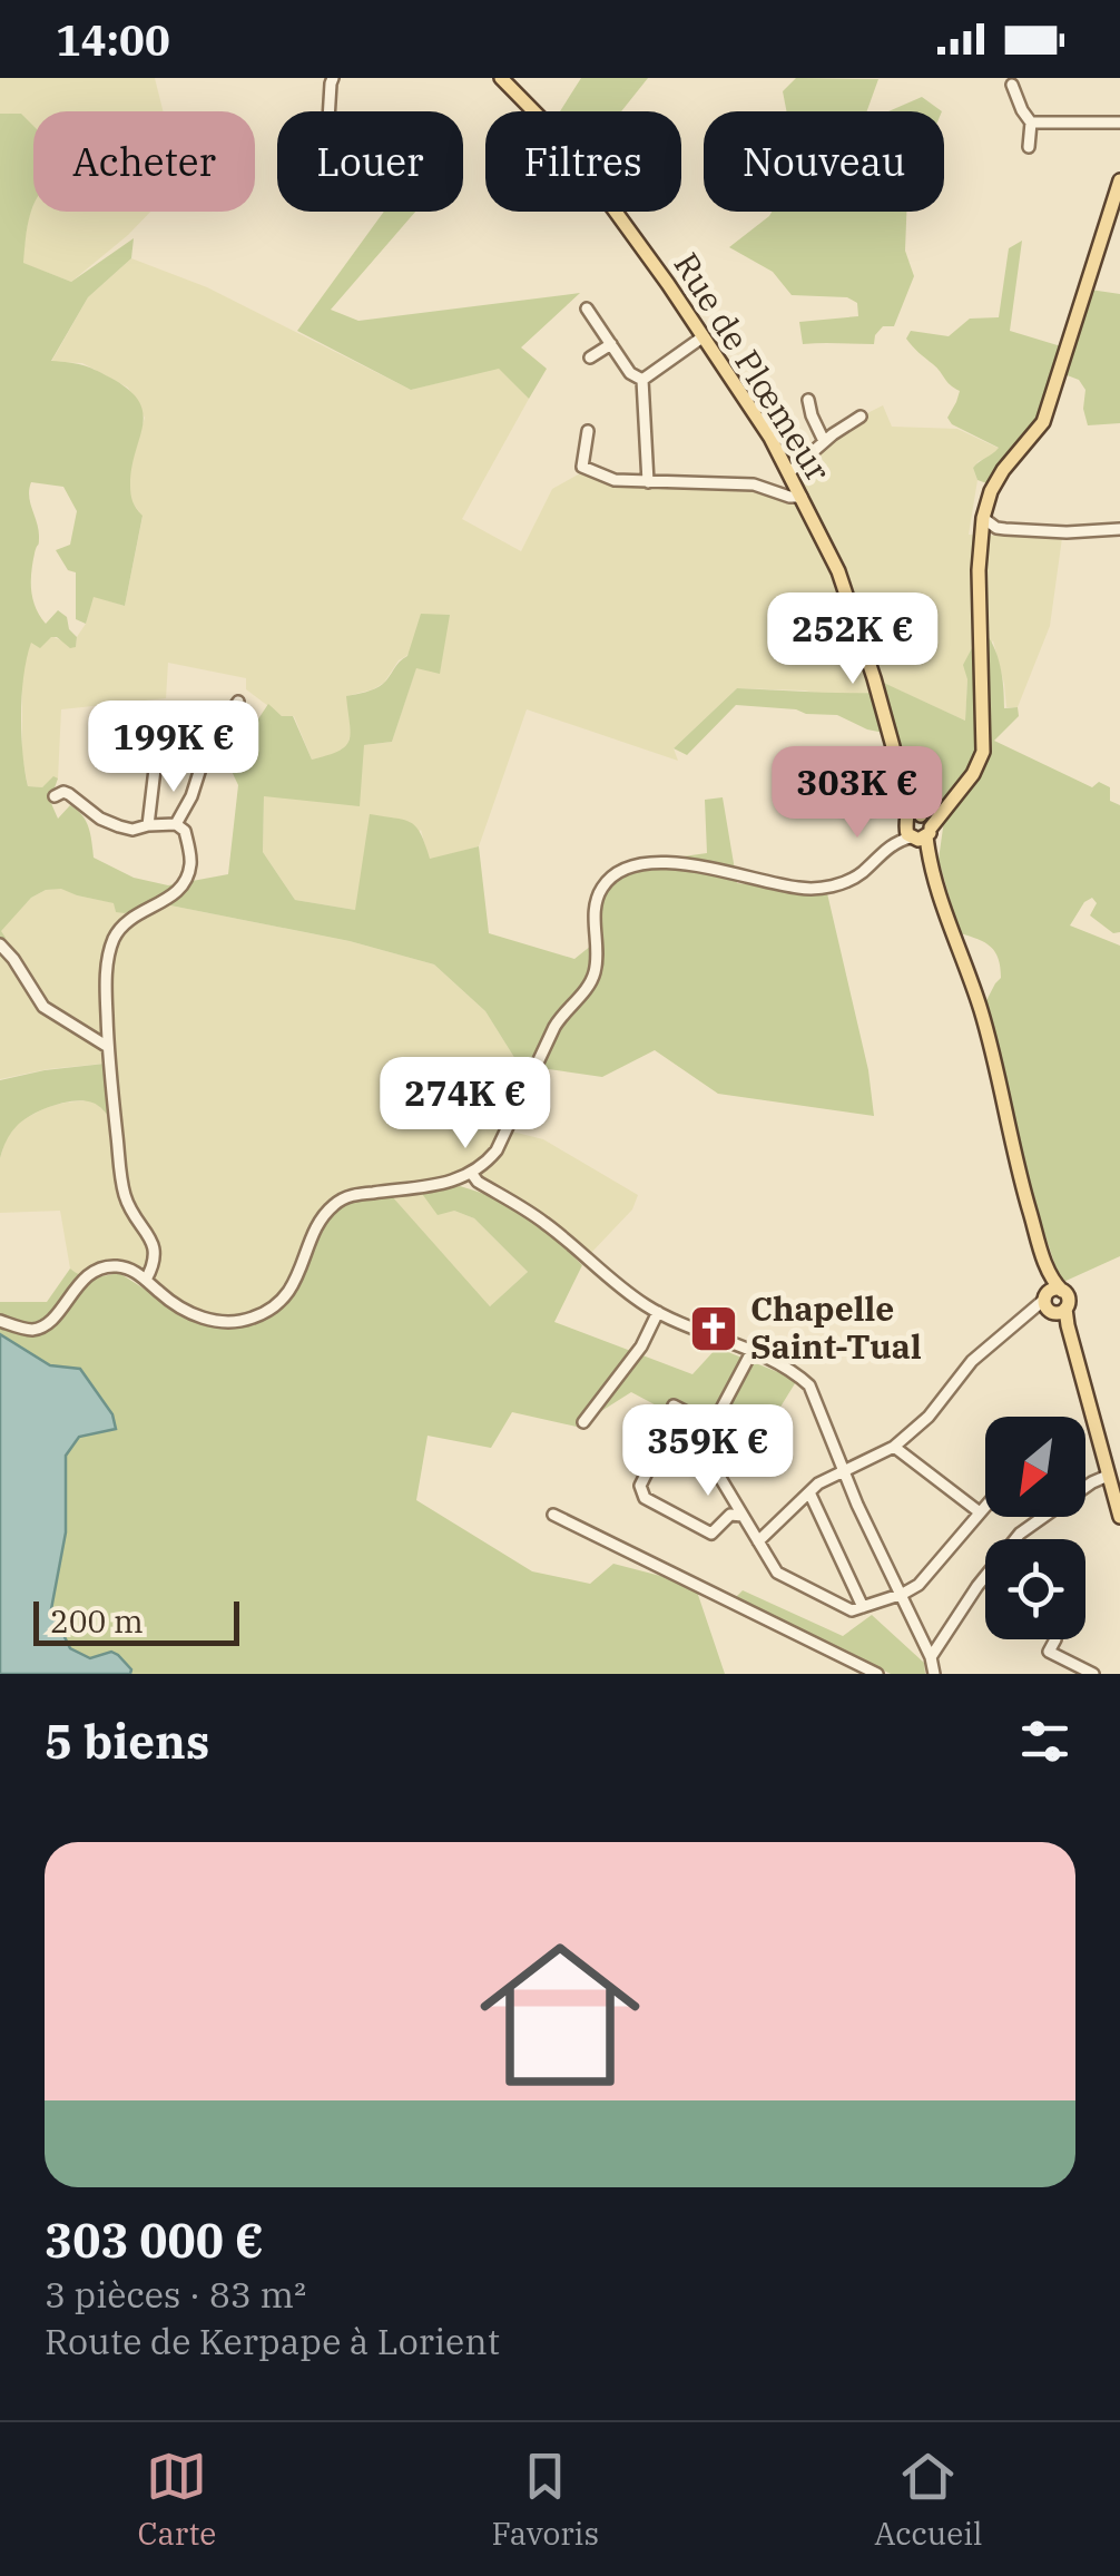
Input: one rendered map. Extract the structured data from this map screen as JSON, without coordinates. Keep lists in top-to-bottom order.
{
  "streets": {
    "main road": ["Rue de Plœmeur"]
  },
  "places": {
    "church": ["Chapelle Saint-Tual"]
  },
  "scale_bar": "200 m",
  "north": "bottom left",
  "page": {
    "status": "14:00",
    "chip": [
      "Acheter",
      "Louer",
      "Filtres",
      "Nouveau"
    ],
    "price": [
      "252K €",
      "199K €",
      "303K €",
      "274K €",
      "359K €"
    ],
    "scale": "200 m",
    "heading": "5 biens",
    "list": [
      {
        "name": "303 000 €",
        "note": "3 pièces · 83 m² · Route de Kerpape à Lorient"
      }
    ],
    "tabs": ["Carte", "Favoris", "Accueil"]
  }
}
